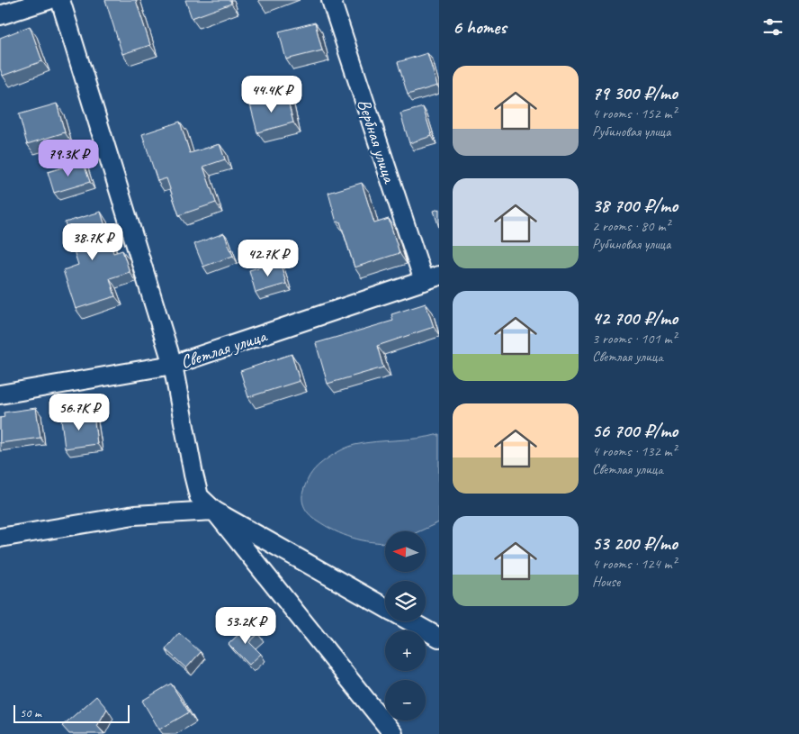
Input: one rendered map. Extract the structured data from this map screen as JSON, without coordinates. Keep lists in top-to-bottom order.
{
  "streets": {
    "street": ["Вербная улица", "Светлая улица"]
  },
  "crossings": [
    ["Вербная улица", "Светлая улица"]
  ],
  "scale_bar": "50 m",
  "north": "left",
  "page": {
    "heading": "6 homes",
    "list": [
      {
        "name": "79 300 ₽/mo",
        "note": "4 rooms · 152 m² · Рубиновая улица"
      },
      {
        "name": "38 700 ₽/mo",
        "note": "2 rooms · 80 m² · Рубиновая улица"
      },
      {
        "name": "42 700 ₽/mo",
        "note": "3 rooms · 101 m² · Светлая улица"
      },
      {
        "name": "56 700 ₽/mo",
        "note": "4 rooms · 132 m² · Светлая улица"
      },
      {
        "name": "53 200 ₽/mo",
        "note": "4 rooms · 124 m² · House"
      }
    ],
    "price": [
      "44.4K ₽",
      "79.3K ₽",
      "38.7K ₽",
      "42.7K ₽",
      "56.7K ₽",
      "53.2K ₽"
    ],
    "map_buttons": ["+", "−"],
    "scale": "50 m"
  }
}
